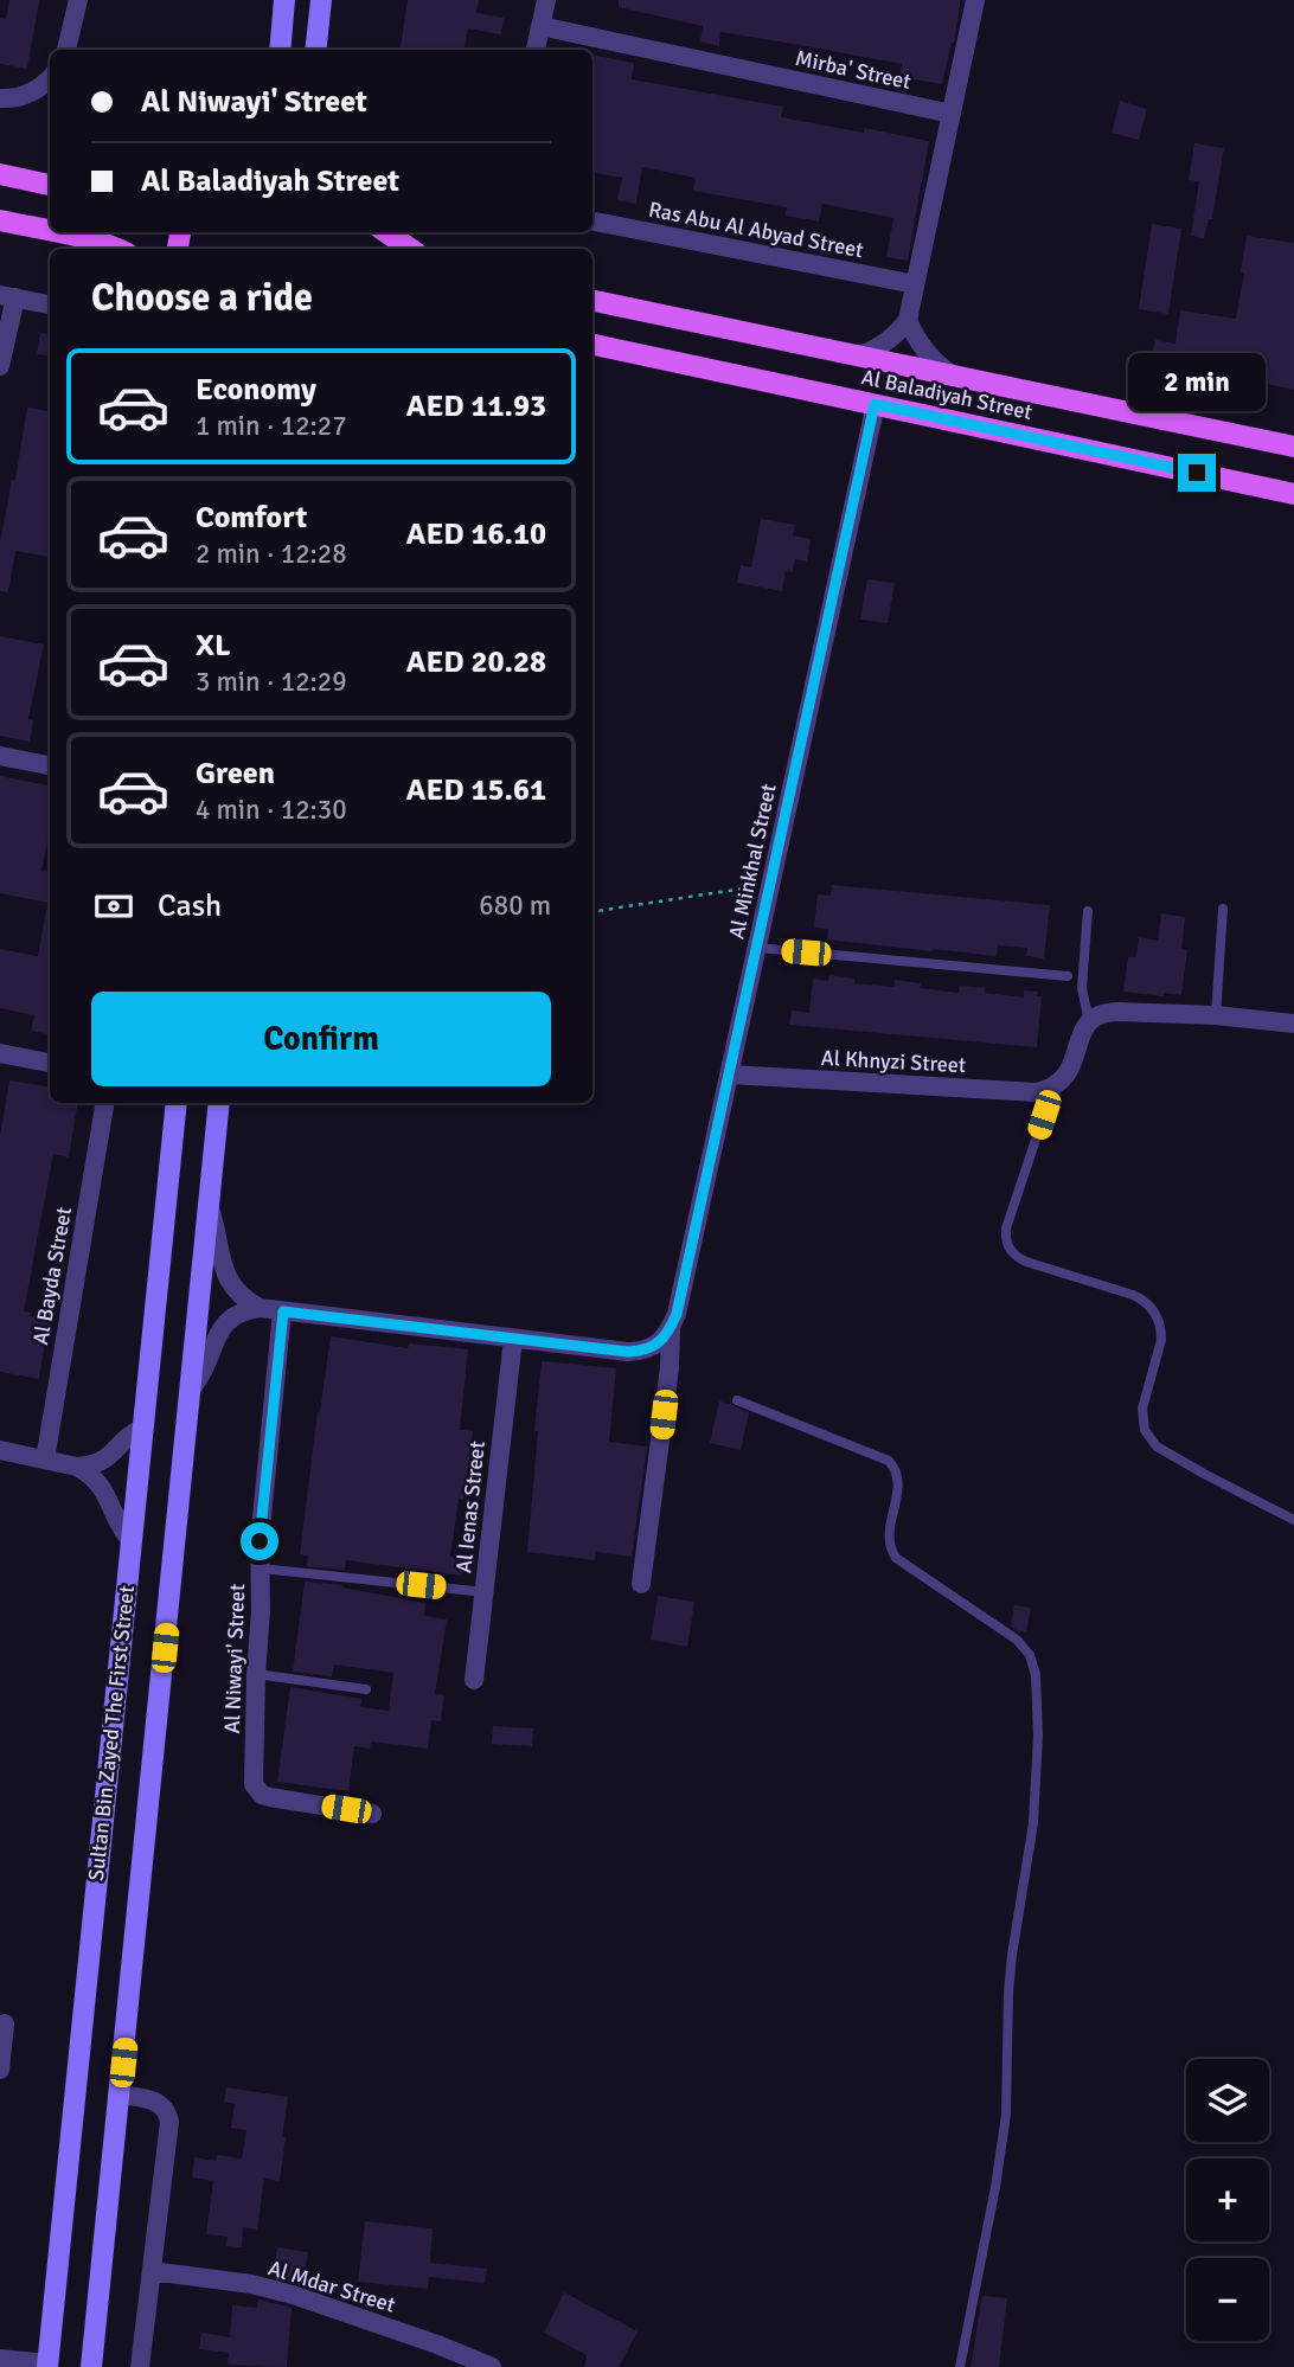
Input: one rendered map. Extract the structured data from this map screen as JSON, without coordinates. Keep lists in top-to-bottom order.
{
  "streets": {
    "main road": ["Al Baladiyah Street", "Sultan Bin Zayed The First Street"],
    "street": [
      "Mirba' Street",
      "Ras Abu Al Abyad Street",
      "Al Minkhal Street",
      "Al Khnyzi Street",
      "Al Bayda Street",
      "Al Ienas Street",
      "Al Niwayi' Street",
      "Al Mdar Street"
    ]
  },
  "crossings": [
    ["Al Baladiyah Street", "Al Minkhal Street"],
    ["Al Minkhal Street", "Al Khnyzi Street"]
  ],
  "page": {
    "banner": ["Al Niwayi' Street", "Al Baladiyah Street"],
    "heading": "Choose a ride",
    "list": [
      {
        "name": "Economy",
        "note": "1 min · 12:27",
        "value": "AED 11.93"
      },
      {
        "name": "Comfort",
        "note": "2 min · 12:28",
        "value": "AED 16.10"
      },
      {
        "name": "XL",
        "note": "3 min · 12:29",
        "value": "AED 20.28"
      },
      {
        "name": "Green",
        "note": "4 min · 12:30",
        "value": "AED 15.61"
      }
    ],
    "bubble": "2 min",
    "pay": ["Cash", "680 m"],
    "buttons": "Confirm",
    "map_buttons": ["+", "−"]
  }
}
